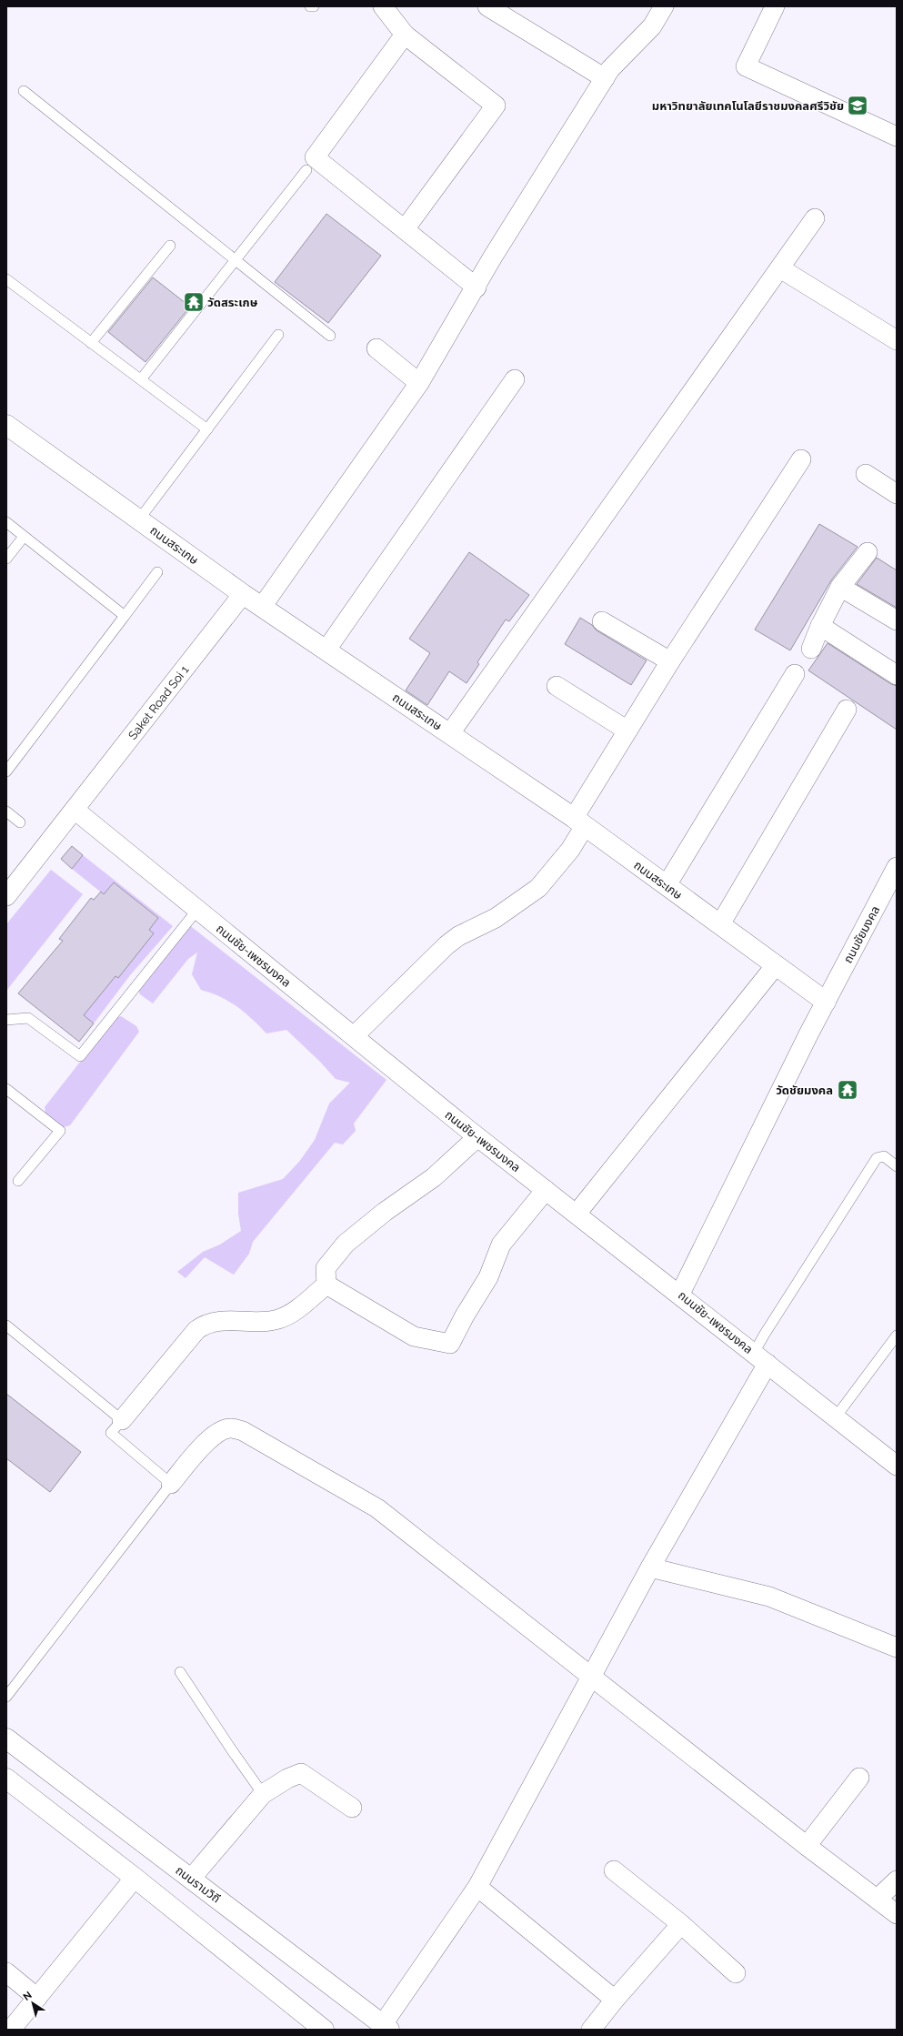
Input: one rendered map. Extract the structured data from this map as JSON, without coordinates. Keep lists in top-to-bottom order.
{
  "streets": {
    "street": [
      "ถนนสระเกษ",
      "Saket Road Soi 1",
      "ถนนชัยมงคล",
      "ถนนชัย-เพชรมงคล",
      "ถนนรามวิถี"
    ]
  },
  "crossings": [
    ["ถนนสระเกษ", "Saket Road Soi 1"],
    ["ถนนสระเกษ", "ถนนชัยมงคล"],
    ["Saket Road Soi 1", "ถนนชัย-เพชรมงคล"],
    ["ถนนชัยมงคล", "ถนนชัย-เพชรมงคล"]
  ],
  "places": {
    "school or university": ["มหาวิทยาลัยเทคโนโลยีราชมงคลศรีวิชัย"],
    "temple": ["วัดสระเกษ", "วัดชัยมงคล"]
  },
  "north": "top left"
}
